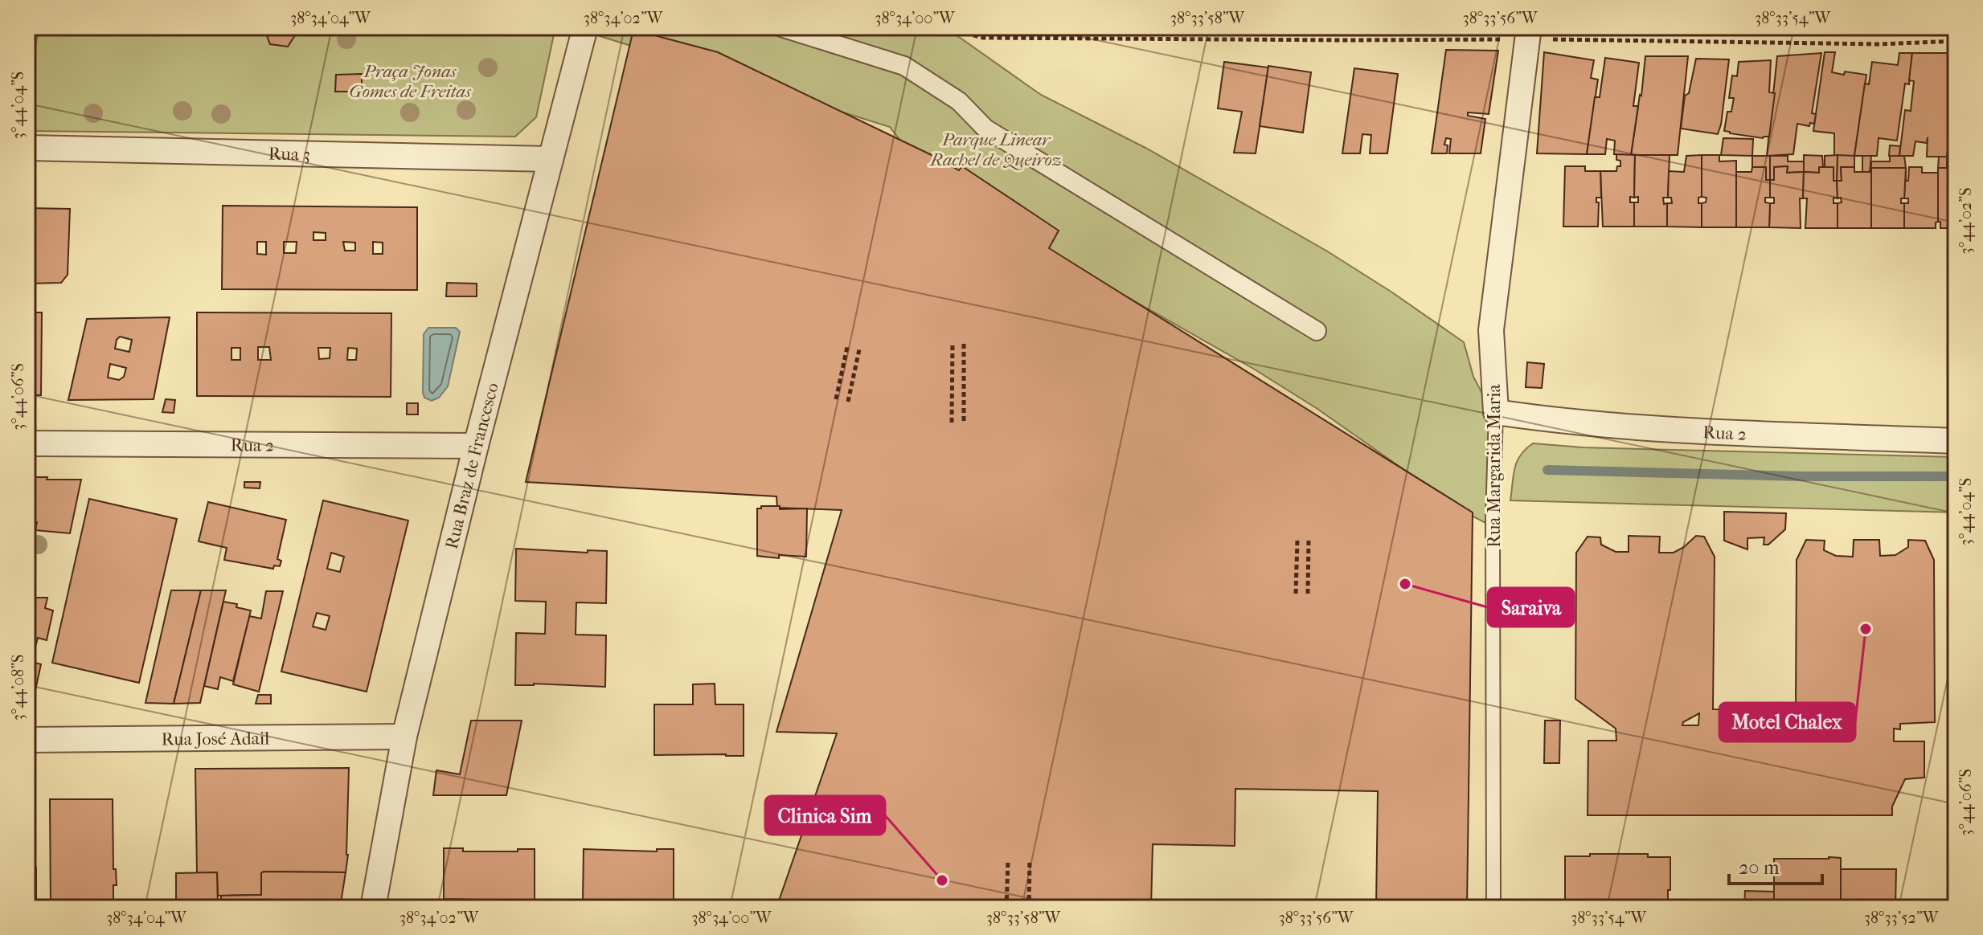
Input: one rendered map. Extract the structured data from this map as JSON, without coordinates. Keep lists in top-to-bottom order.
{
  "streets": {
    "street": [
      "Rua 3",
      "Rua 2",
      "Rua Braz de Francesco",
      "Rua Margarida Maria",
      "Rua José Adail"
    ]
  },
  "crossings": [
    ["Rua 3", "Rua Braz de Francesco"],
    ["Rua 2", "Rua Braz de Francesco"],
    ["Rua 2", "Rua Margarida Maria"],
    ["Rua Braz de Francesco", "Rua José Adail"]
  ],
  "parks": ["Praça Jonas Gomes de Freitas", "Parque Linear Rachel de Queiroz"],
  "places": ["Saraiva", "Motel Chalex", "Clinica Sim"],
  "scale_bar": "20 m",
  "coordinates": [
    "38°34'04\"W",
    "38°34'02\"W",
    "38°34'00\"W",
    "38°33'58\"W",
    "38°33'56\"W",
    "38°33'54\"W",
    "3°44'04\"S",
    "3°44'02\"S",
    "3°44'06\"S",
    "3°44'08\"S",
    "38°33'52\"W"
  ]
}
